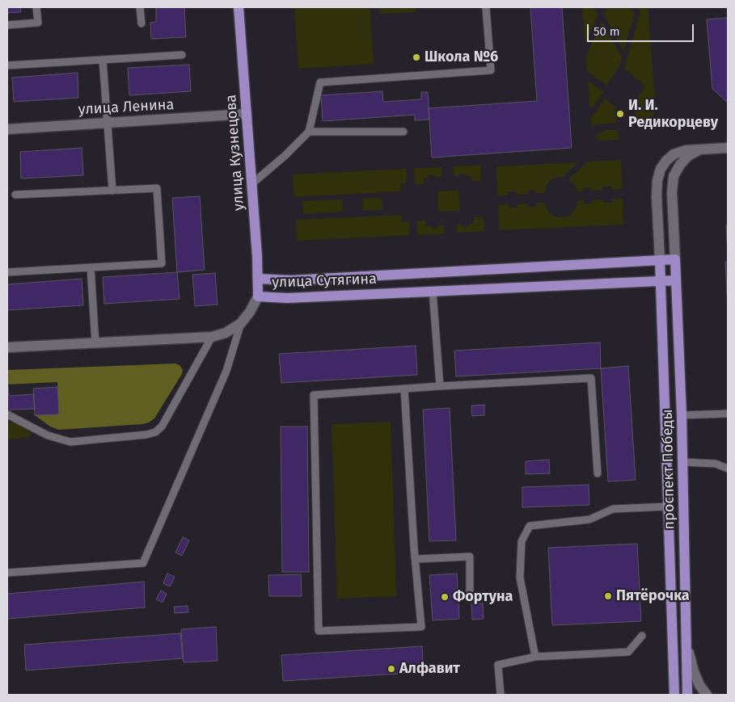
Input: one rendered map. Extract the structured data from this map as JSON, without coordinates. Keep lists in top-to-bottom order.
{
  "streets": {
    "main road": ["улица Кузнецова", "улица Сутягина", "проспект Победы"],
    "street": ["улица Ленина"]
  },
  "crossings": [
    ["улица Ленина", "улица Кузнецова"],
    ["улица Кузнецова", "улица Сутягина"],
    ["улица Сутягина", "проспект Победы"]
  ],
  "places": [
    "Школа №6",
    "И. И. Редикорцеву",
    "Пятёрочка",
    "Фортуна",
    "Алфавит"
  ],
  "scale_bar": "50 m"
}
